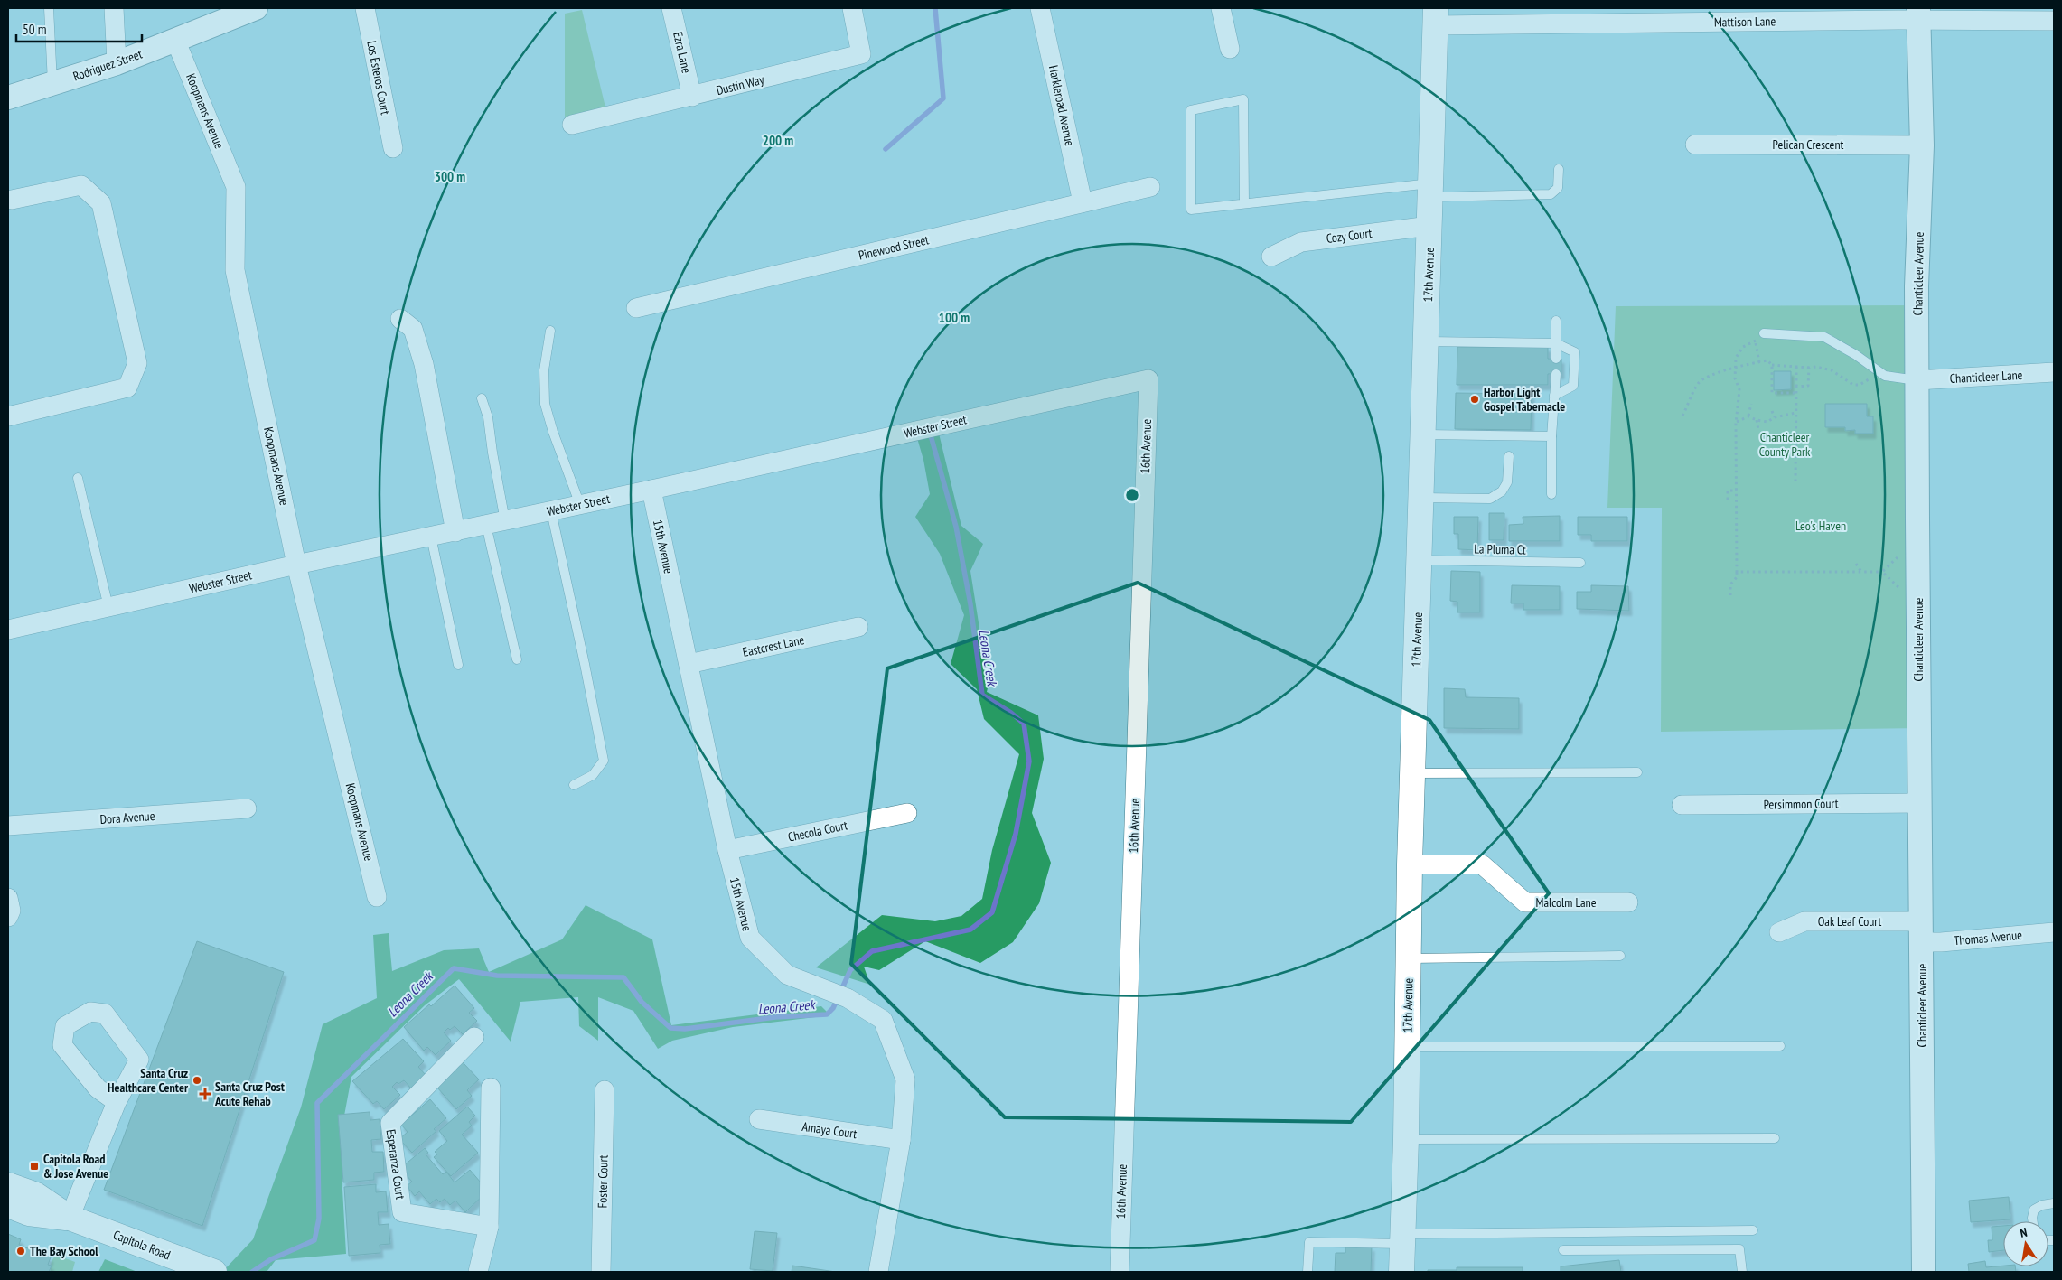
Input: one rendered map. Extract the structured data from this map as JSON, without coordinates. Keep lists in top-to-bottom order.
{
  "streets": {
    "main road": ["17th Avenue", "Capitola Road"],
    "street": [
      "Mattison Lane",
      "Ezra Lane",
      "Rodriguez Street",
      "Los Esteros Court",
      "Dustin Way",
      "Harkleroad Avenue",
      "Koopmans Avenue",
      "Pelican Crescent",
      "Cozy Court",
      "Pinewood Street",
      "Chanticleer Avenue",
      "Chanticleer Lane",
      "Webster Street",
      "16th Avenue",
      "15th Avenue",
      "Eastcrest Lane",
      "Persimmon Court",
      "Dora Avenue",
      "Checola Court",
      "Malcolm Lane",
      "Oak Leaf Court",
      "Thomas Avenue",
      "Amaya Court",
      "Esperanza Court",
      "Foster Court"
    ],
    "lane": ["La Pluma Ct"]
  },
  "crossings": [
    ["Mattison Lane", "Chanticleer Avenue"],
    ["Mattison Lane", "17th Avenue"],
    ["Ezra Lane", "Dustin Way"],
    ["Rodriguez Street", "Koopmans Avenue"],
    ["Harkleroad Avenue", "Pinewood Street"],
    ["Koopmans Avenue", "Webster Street"],
    ["Pelican Crescent", "Chanticleer Avenue"],
    ["Cozy Court", "17th Avenue"],
    ["Chanticleer Avenue", "Chanticleer Lane"],
    ["Chanticleer Avenue", "Persimmon Court"],
    ["Chanticleer Avenue", "Oak Leaf Court"],
    ["Chanticleer Avenue", "Thomas Avenue"],
    ["17th Avenue", "La Pluma Ct"],
    ["17th Avenue", "Malcolm Lane"],
    ["Webster Street", "16th Avenue"],
    ["Webster Street", "15th Avenue"],
    ["15th Avenue", "Eastcrest Lane"],
    ["15th Avenue", "Checola Court"],
    ["15th Avenue", "Amaya Court"],
    ["Oak Leaf Court", "Thomas Avenue"]
  ],
  "water": ["Leona Creek"],
  "parks": ["Chanticleer County Park", "Leo's Haven"],
  "places": {
    "other": ["Harbor Light Gospel Tabernacle", "Santa Cruz Healthcare Center", "The Bay School"],
    "health": ["Santa Cruz Post Acute Rehab"],
    "transit": ["Capitola Road & Jose Avenue"]
  },
  "scale_bar": "50 m",
  "north": "top",
  "rings": ["200 m", "300 m", "100 m"]
}
